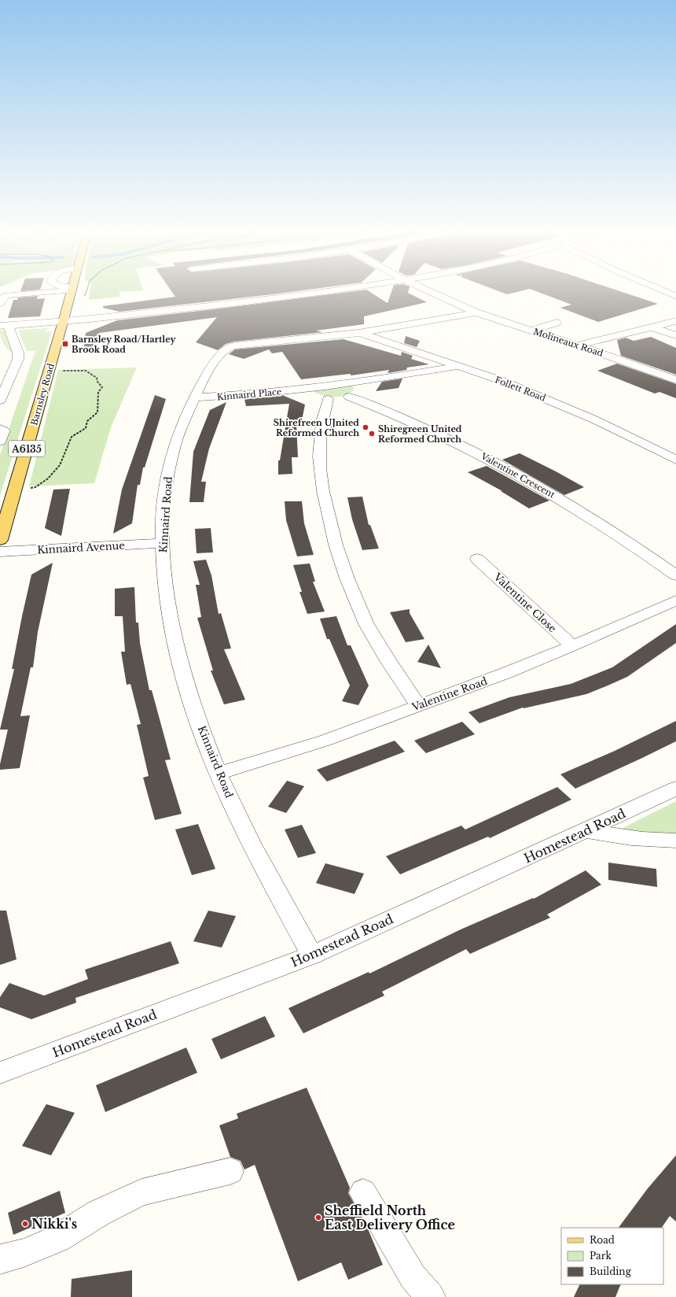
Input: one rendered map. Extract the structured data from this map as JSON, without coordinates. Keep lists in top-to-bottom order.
{
  "streets": {
    "main road": ["Barnsley Road", "A6135"],
    "street": [
      "Molineaux Road",
      "Follett Road",
      "Kinnaird Place",
      "Valentine Crescent",
      "Kinnaird Road",
      "Kinnaird Avenue",
      "Valentine Close",
      "Valentine Road",
      "Homestead Road"
    ]
  },
  "crossings": [
    ["Molineaux Road", "Kinnaird Road"],
    ["Follett Road", "Kinnaird Place"],
    ["Follett Road", "Kinnaird Road"],
    ["Barnsley Road", "A6135"],
    ["Kinnaird Place", "Valentine Crescent"],
    ["Kinnaird Place", "Kinnaird Road"],
    ["Kinnaird Road", "Kinnaird Avenue"],
    ["Kinnaird Road", "Valentine Road"],
    ["Kinnaird Road", "Homestead Road"],
    ["Valentine Close", "Valentine Road"]
  ],
  "places": {
    "transit": ["Barnsley Road/Hartley Brook Road"],
    "other": [
      "Shirefreen UJnited Reformed Church",
      "Shiregreen United Reformed Church",
      "Sheffield North East Delivery Office",
      "Nikki's"
    ]
  },
  "legend": ["Road", "Park", "Building"]
}
